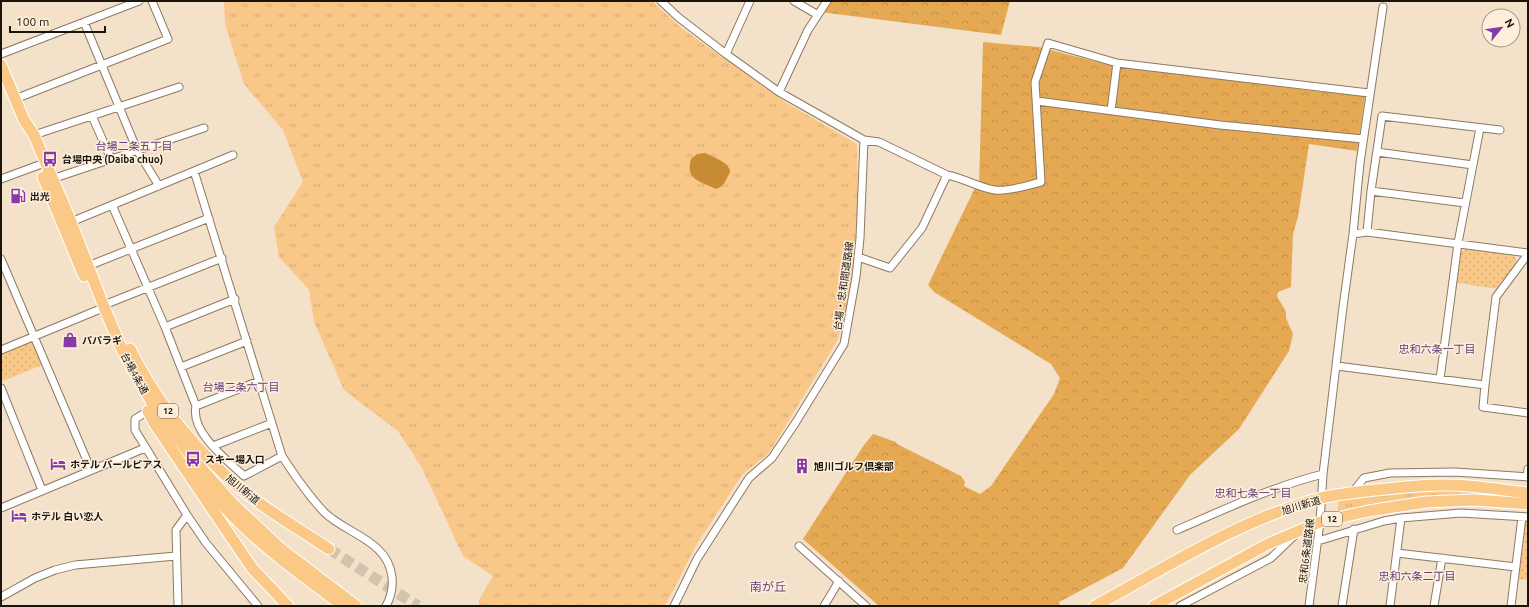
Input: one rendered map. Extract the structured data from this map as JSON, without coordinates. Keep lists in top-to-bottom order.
{
  "streets": {
    "highway": ["台場4条通", "12", "旭川新道"],
    "street": ["台場・忠和間道路線", "忠和6条道路線"]
  },
  "crossings": [
    ["台場4条通", "旭川新道"],
    ["12", "忠和6条道路線"],
    ["旭川新道", "忠和6条道路線"]
  ],
  "districts": [
    "台場二条五丁目",
    "忠和六条一丁目",
    "台場二条六丁目",
    "忠和七条一丁目",
    "忠和六条二丁目",
    "南が丘"
  ],
  "places": {
    "bus stop": ["台場中央 (Daiba chuo)", "スキー場入口"],
    "fuel station": ["出光"],
    "shop": ["パパラギ"],
    "hotel": ["ホテル パールピアス", "ホテル 白い恋人"],
    "building": ["旭川ゴルフ倶楽部"]
  },
  "scale_bar": "100 m",
  "north": "top right"
}
